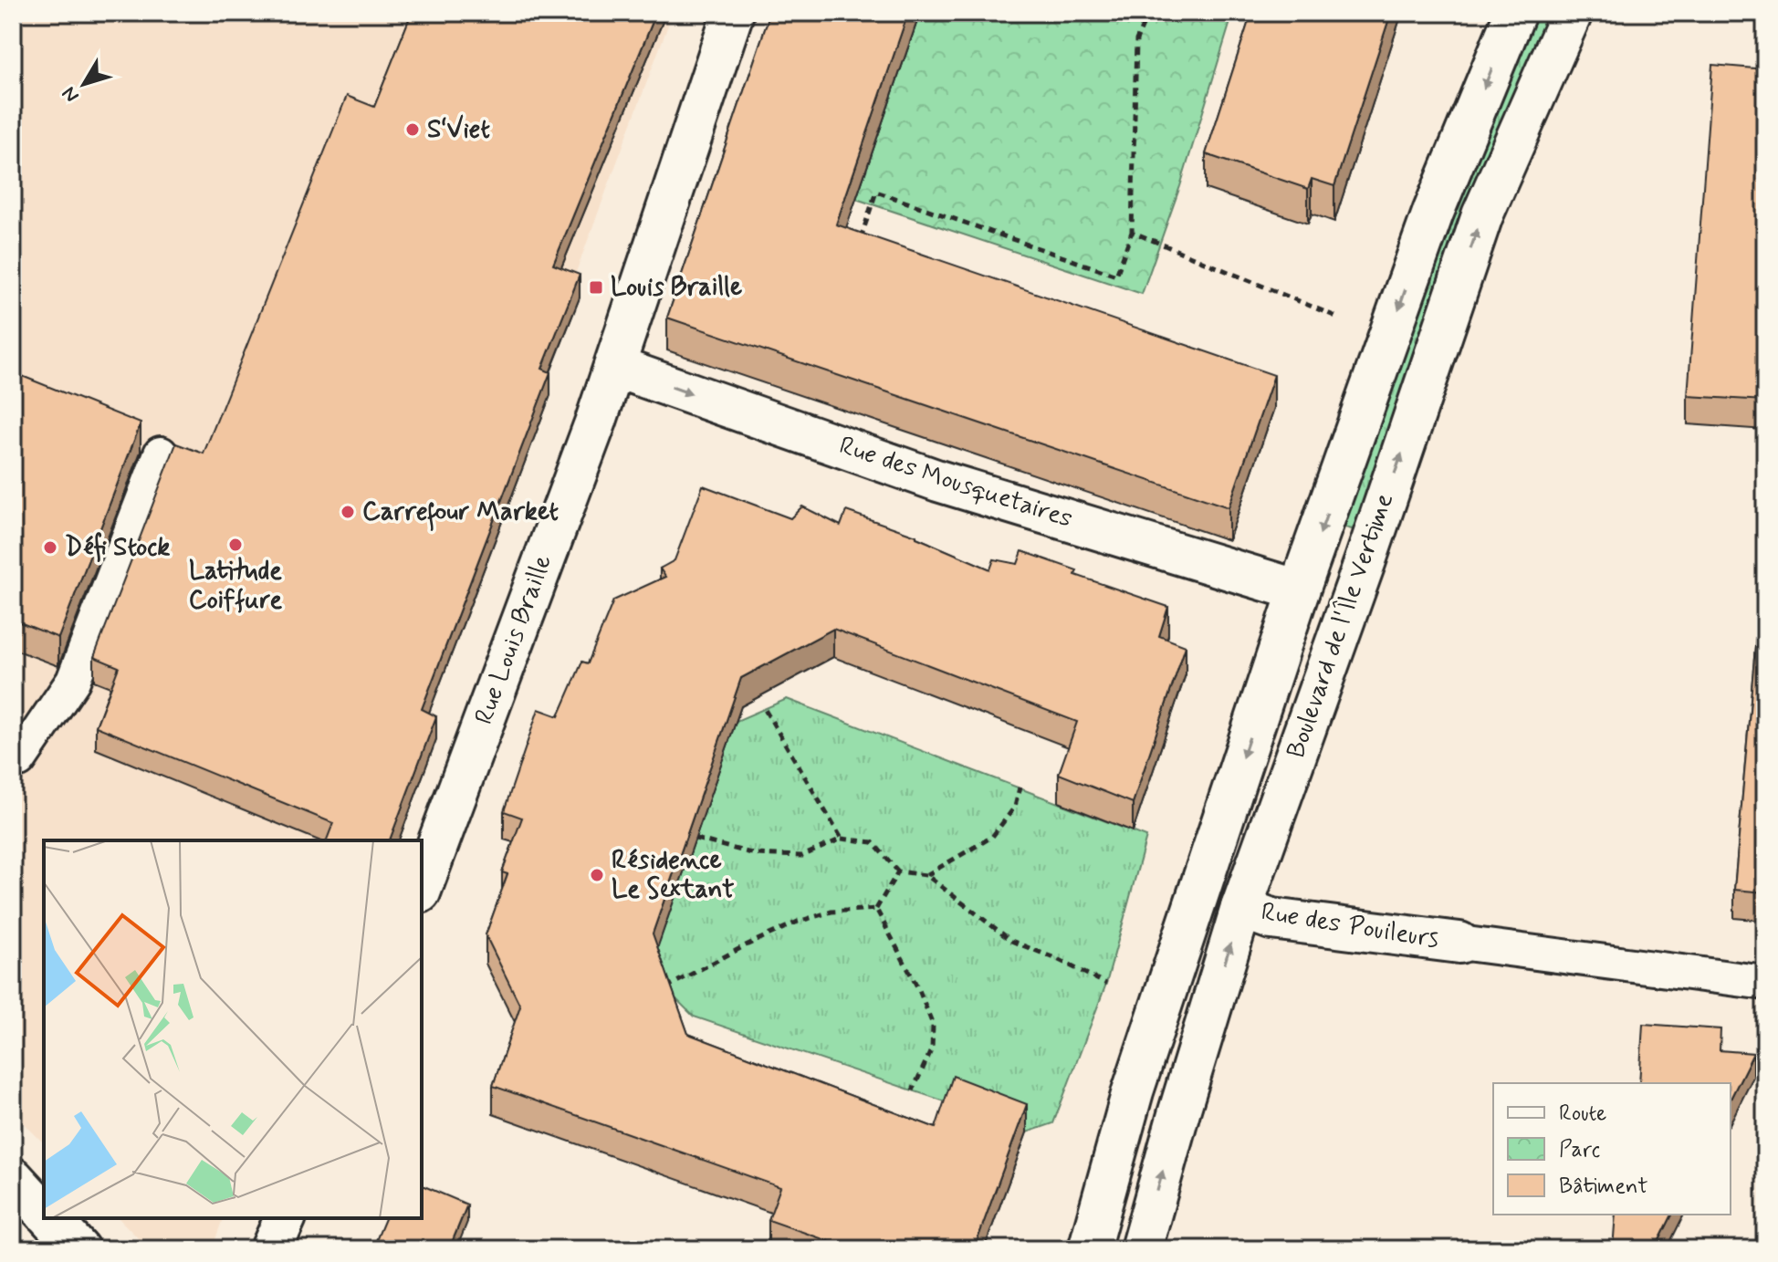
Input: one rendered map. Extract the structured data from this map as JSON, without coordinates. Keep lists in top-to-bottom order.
{
  "streets": {
    "main road": [
      "Rue des Mousquetaires",
      "Boulevard de l'Île Vertime",
      "Rue Louis Braille",
      "Rue des Pouileurs"
    ]
  },
  "crossings": [
    ["Rue des Mousquetaires", "Boulevard de l'Île Vertime"],
    ["Rue des Mousquetaires", "Rue Louis Braille"],
    ["Boulevard de l'Île Vertime", "Rue des Pouileurs"]
  ],
  "one_way": ["Rue des Mousquetaires"],
  "places": {
    "other": [
      "S‘Viet",
      "Carrefour Market",
      "Latitude Coiffure",
      "Défi Stock",
      "Résidence Le Sextant"
    ],
    "transit": ["Louis Braille"]
  },
  "legend": ["Route", "Parc", "Bâtiment"],
  "north": "bottom left"
}
